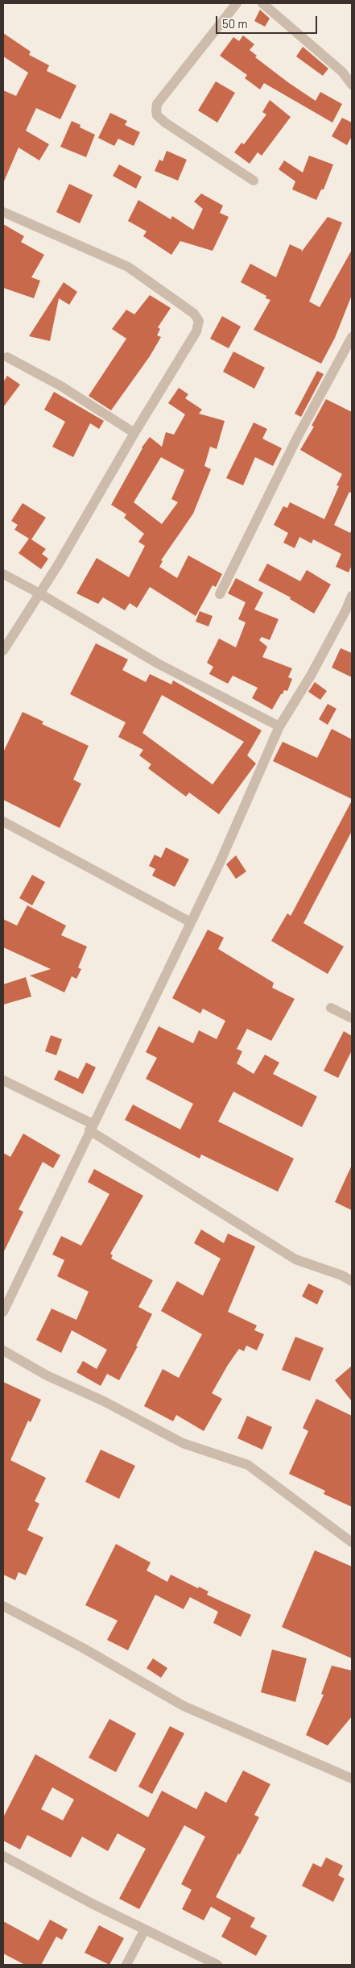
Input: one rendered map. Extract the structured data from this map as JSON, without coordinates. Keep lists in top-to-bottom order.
{
  "scale_bar": "50 m"
}
